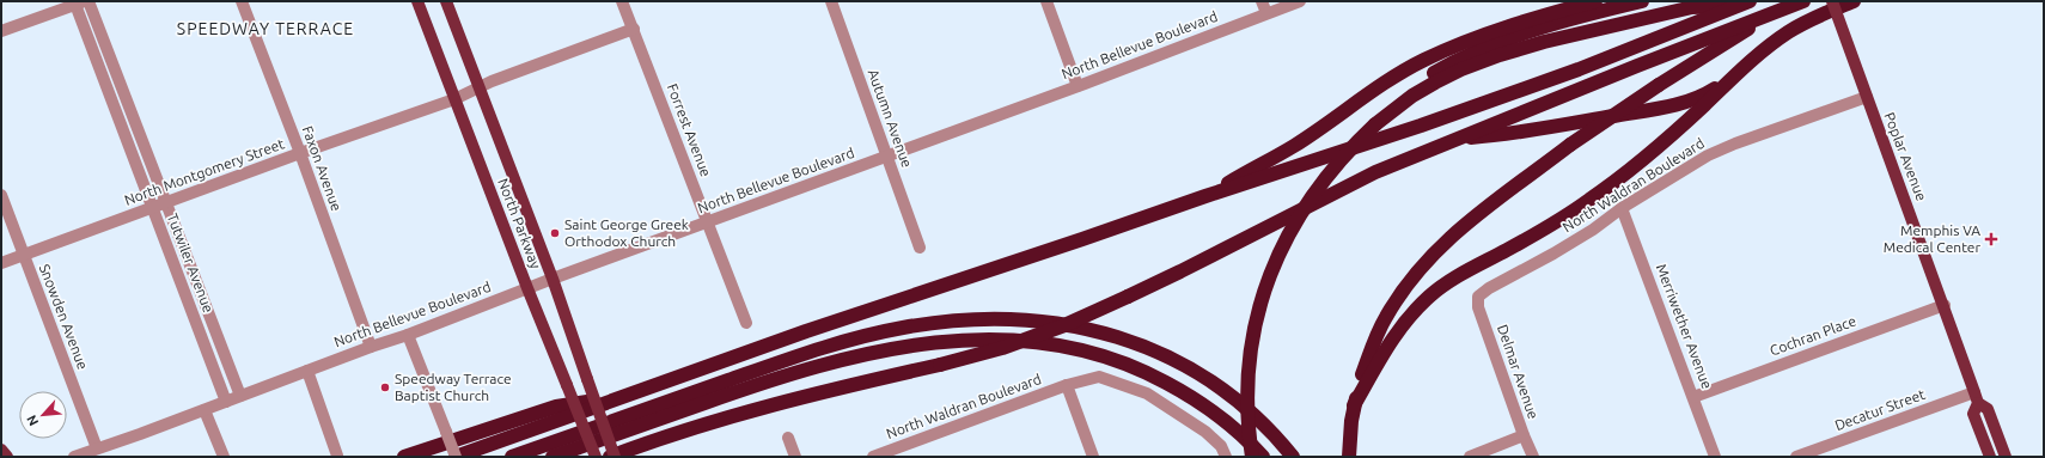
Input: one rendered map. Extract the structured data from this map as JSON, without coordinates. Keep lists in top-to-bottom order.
{
  "streets": {
    "main road": ["Poplar Avenue", "North Parkway"],
    "street": [
      "North Bellevue Boulevard",
      "Autumn Avenue",
      "Forrest Avenue",
      "Faxon Avenue",
      "North Montgomery Street",
      "North Waldran Boulevard",
      "Tutwiler Avenue",
      "Snowden Avenue",
      "Merriwether Avenue",
      "Cochran Place",
      "Delmar Avenue",
      "Decatur Street"
    ]
  },
  "crossings": [
    ["North Bellevue Boulevard", "Autumn Avenue"],
    ["North Bellevue Boulevard", "Forrest Avenue"],
    ["North Bellevue Boulevard", "Faxon Avenue"],
    ["North Bellevue Boulevard", "North Parkway"],
    ["North Bellevue Boulevard", "Tutwiler Avenue"],
    ["North Bellevue Boulevard", "Snowden Avenue"],
    ["Forrest Avenue", "North Montgomery Street"],
    ["Poplar Avenue", "North Waldran Boulevard"],
    ["Poplar Avenue", "Cochran Place"],
    ["Poplar Avenue", "Decatur Street"],
    ["Faxon Avenue", "North Montgomery Street"],
    ["North Montgomery Street", "North Parkway"],
    ["North Montgomery Street", "Tutwiler Avenue"],
    ["North Montgomery Street", "Snowden Avenue"],
    ["North Waldran Boulevard", "Merriwether Avenue"],
    ["North Waldran Boulevard", "Delmar Avenue"],
    ["Merriwether Avenue", "Cochran Place"]
  ],
  "districts": ["SPEEDWAY TERRACE"],
  "places": {
    "other": ["Saint George Greek Orthodox Church", "Speedway Terrace Baptist Church"],
    "health": ["Memphis VA Medical Center"]
  },
  "north": "bottom left"
}
